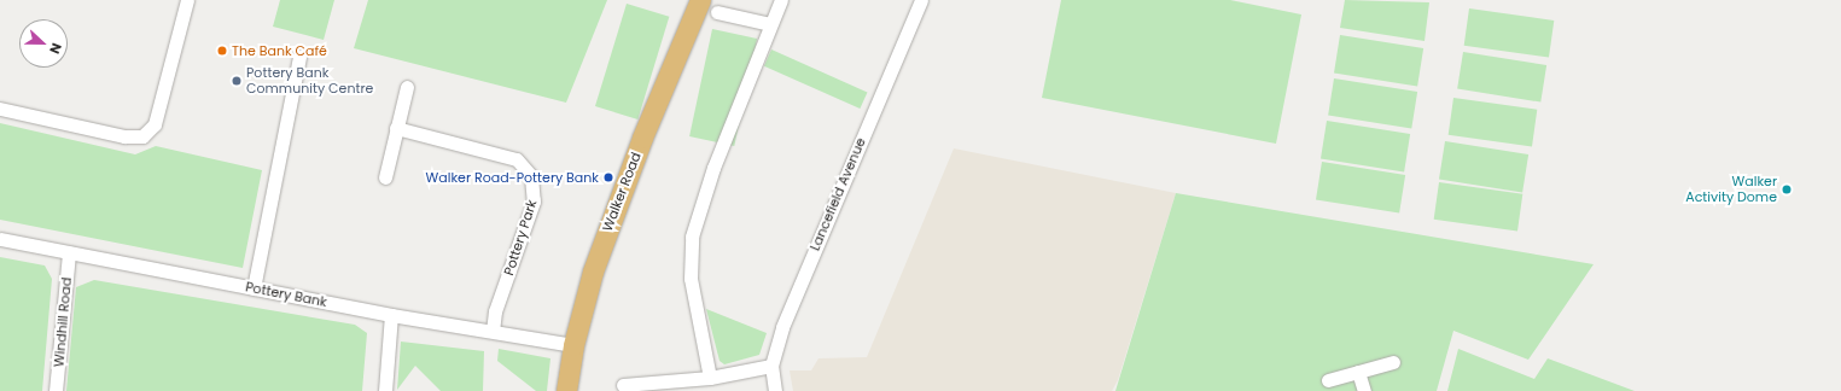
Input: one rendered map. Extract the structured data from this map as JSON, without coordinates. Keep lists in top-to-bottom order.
{
  "streets": {
    "main road": ["Walker Road"],
    "street": [
      "Lancefield Avenue",
      "Pottery Park",
      "Pottery Bank",
      "Windhill Road"
    ]
  },
  "crossings": [
    ["Walker Road", "Pottery Bank"],
    ["Pottery Park", "Pottery Bank"],
    ["Pottery Bank", "Windhill Road"]
  ],
  "places": [
    "The Bank Café",
    "Pottery Bank Community Centre",
    "Walker Road-Pottery Bank",
    "Walker Activity Dome"
  ],
  "north": "right"
}
